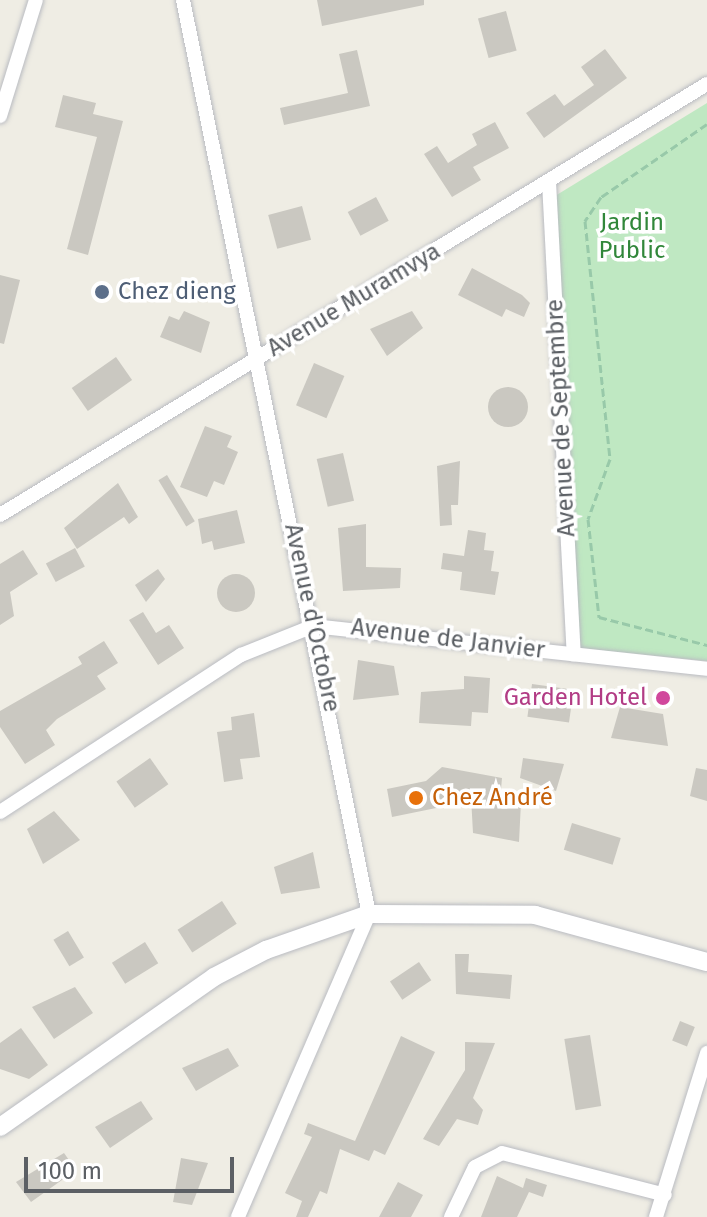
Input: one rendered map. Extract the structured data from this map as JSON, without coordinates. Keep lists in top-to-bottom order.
{
  "streets": {
    "street": [
      "Avenue Muramvya",
      "Avenue de Septembre",
      "Avenue d'Octobre",
      "Avenue de Janvier"
    ]
  },
  "crossings": [
    ["Avenue Muramvya", "Avenue de Septembre"],
    ["Avenue Muramvya", "Avenue d'Octobre"],
    ["Avenue de Septembre", "Avenue de Janvier"],
    ["Avenue d'Octobre", "Avenue de Janvier"]
  ],
  "parks": ["Jardin Public"],
  "places": ["Chez dieng", "Garden Hotel", "Chez André"],
  "scale_bar": "100 m"
}
